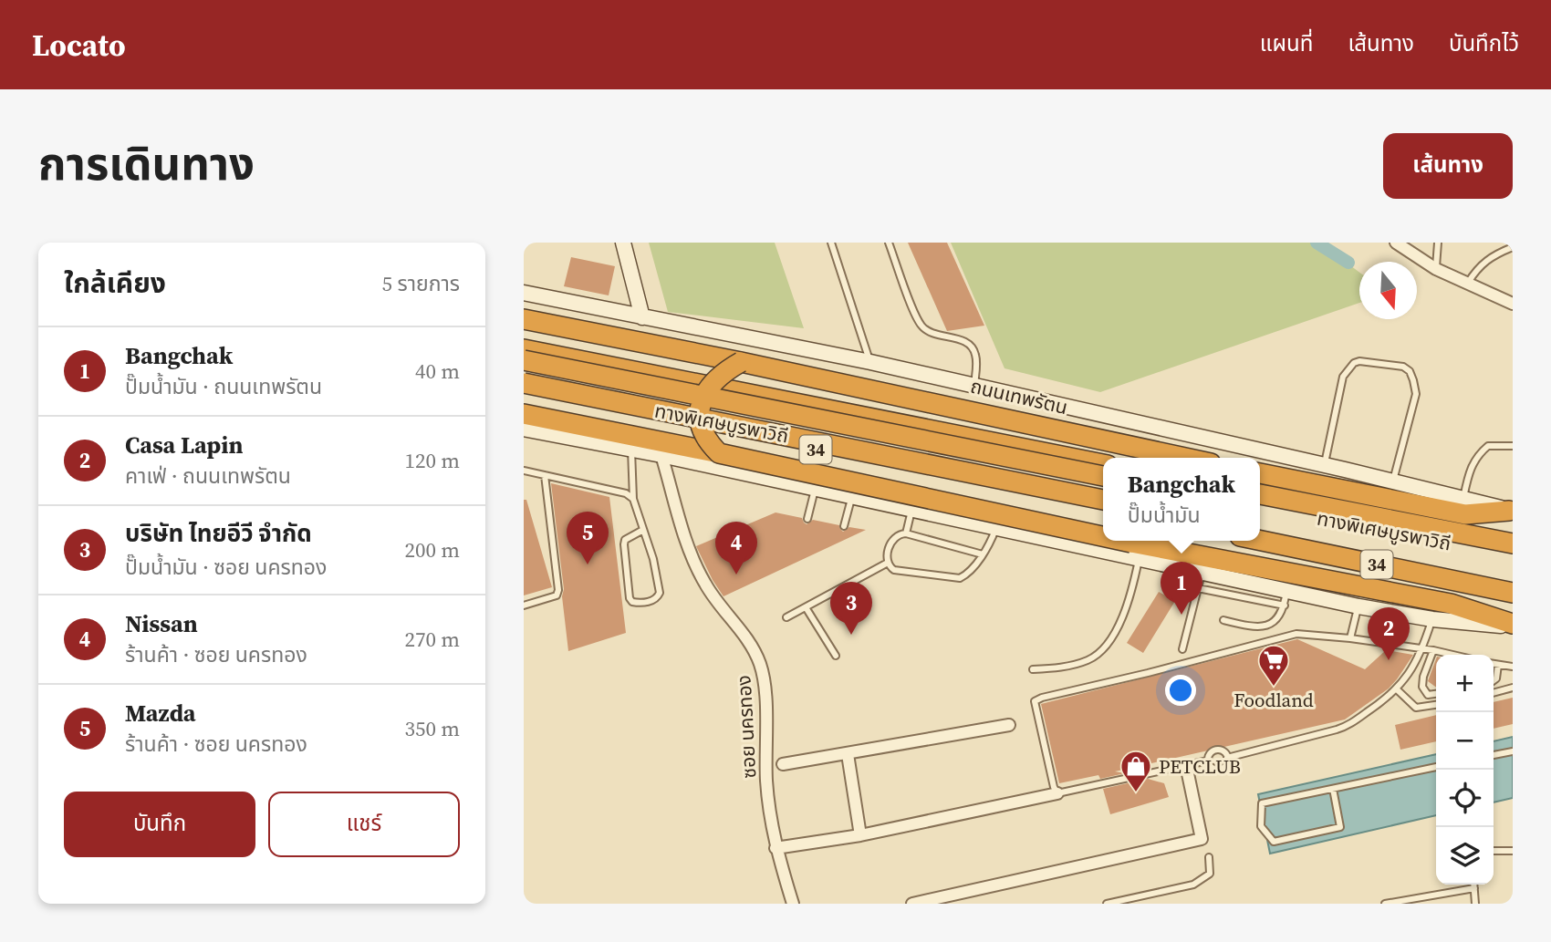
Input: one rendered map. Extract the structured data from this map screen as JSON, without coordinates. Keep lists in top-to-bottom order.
{
  "streets": {
    "highway": ["ทางพิเศษบูรพาวิถี", "34"],
    "main road": ["ถนนเทพรัตน"],
    "street": ["ซอย นครทอง"]
  },
  "crossings": [
    ["34", "ซอย นครทอง"]
  ],
  "places": {
    "supermarket": ["Foodland"],
    "shop": ["PETCLUB"]
  },
  "north": "bottom",
  "page": {
    "header": "Locato",
    "nav": ["แผนที่", "เส้นทาง", "บันทึกไว้"],
    "title": "การเดินทาง",
    "buttons": [
      "เส้นทาง",
      ["บันทึก", "แชร์"]
    ],
    "heading": ["ใกล้เคียง", "5 รายการ"],
    "list": [
      {
        "mark": "1",
        "name": "Bangchak",
        "note": "ปั๊มน้ำมัน · ถนนเทพรัตน",
        "value": "40 m"
      },
      {
        "mark": "2",
        "name": "Casa Lapin",
        "note": "คาเฟ่ · ถนนเทพรัตน",
        "value": "120 m"
      },
      {
        "mark": "3",
        "name": "บริษัท ไทยอีวี จำกัด",
        "note": "ปั๊มน้ำมัน · ซอย นครทอง",
        "value": "200 m"
      },
      {
        "mark": "4",
        "name": "Nissan",
        "note": "ร้านค้า · ซอย นครทอง",
        "value": "270 m"
      },
      {
        "mark": "5",
        "name": "Mazda",
        "note": "ร้านค้า · ซอย นครทอง",
        "value": "350 m"
      }
    ],
    "popup": ["Bangchak", "ปั๊มน้ำมัน"],
    "pins": [
      "5",
      "4",
      "1",
      "3",
      "2"
    ],
    "map_buttons": ["+", "−"]
  }
}
